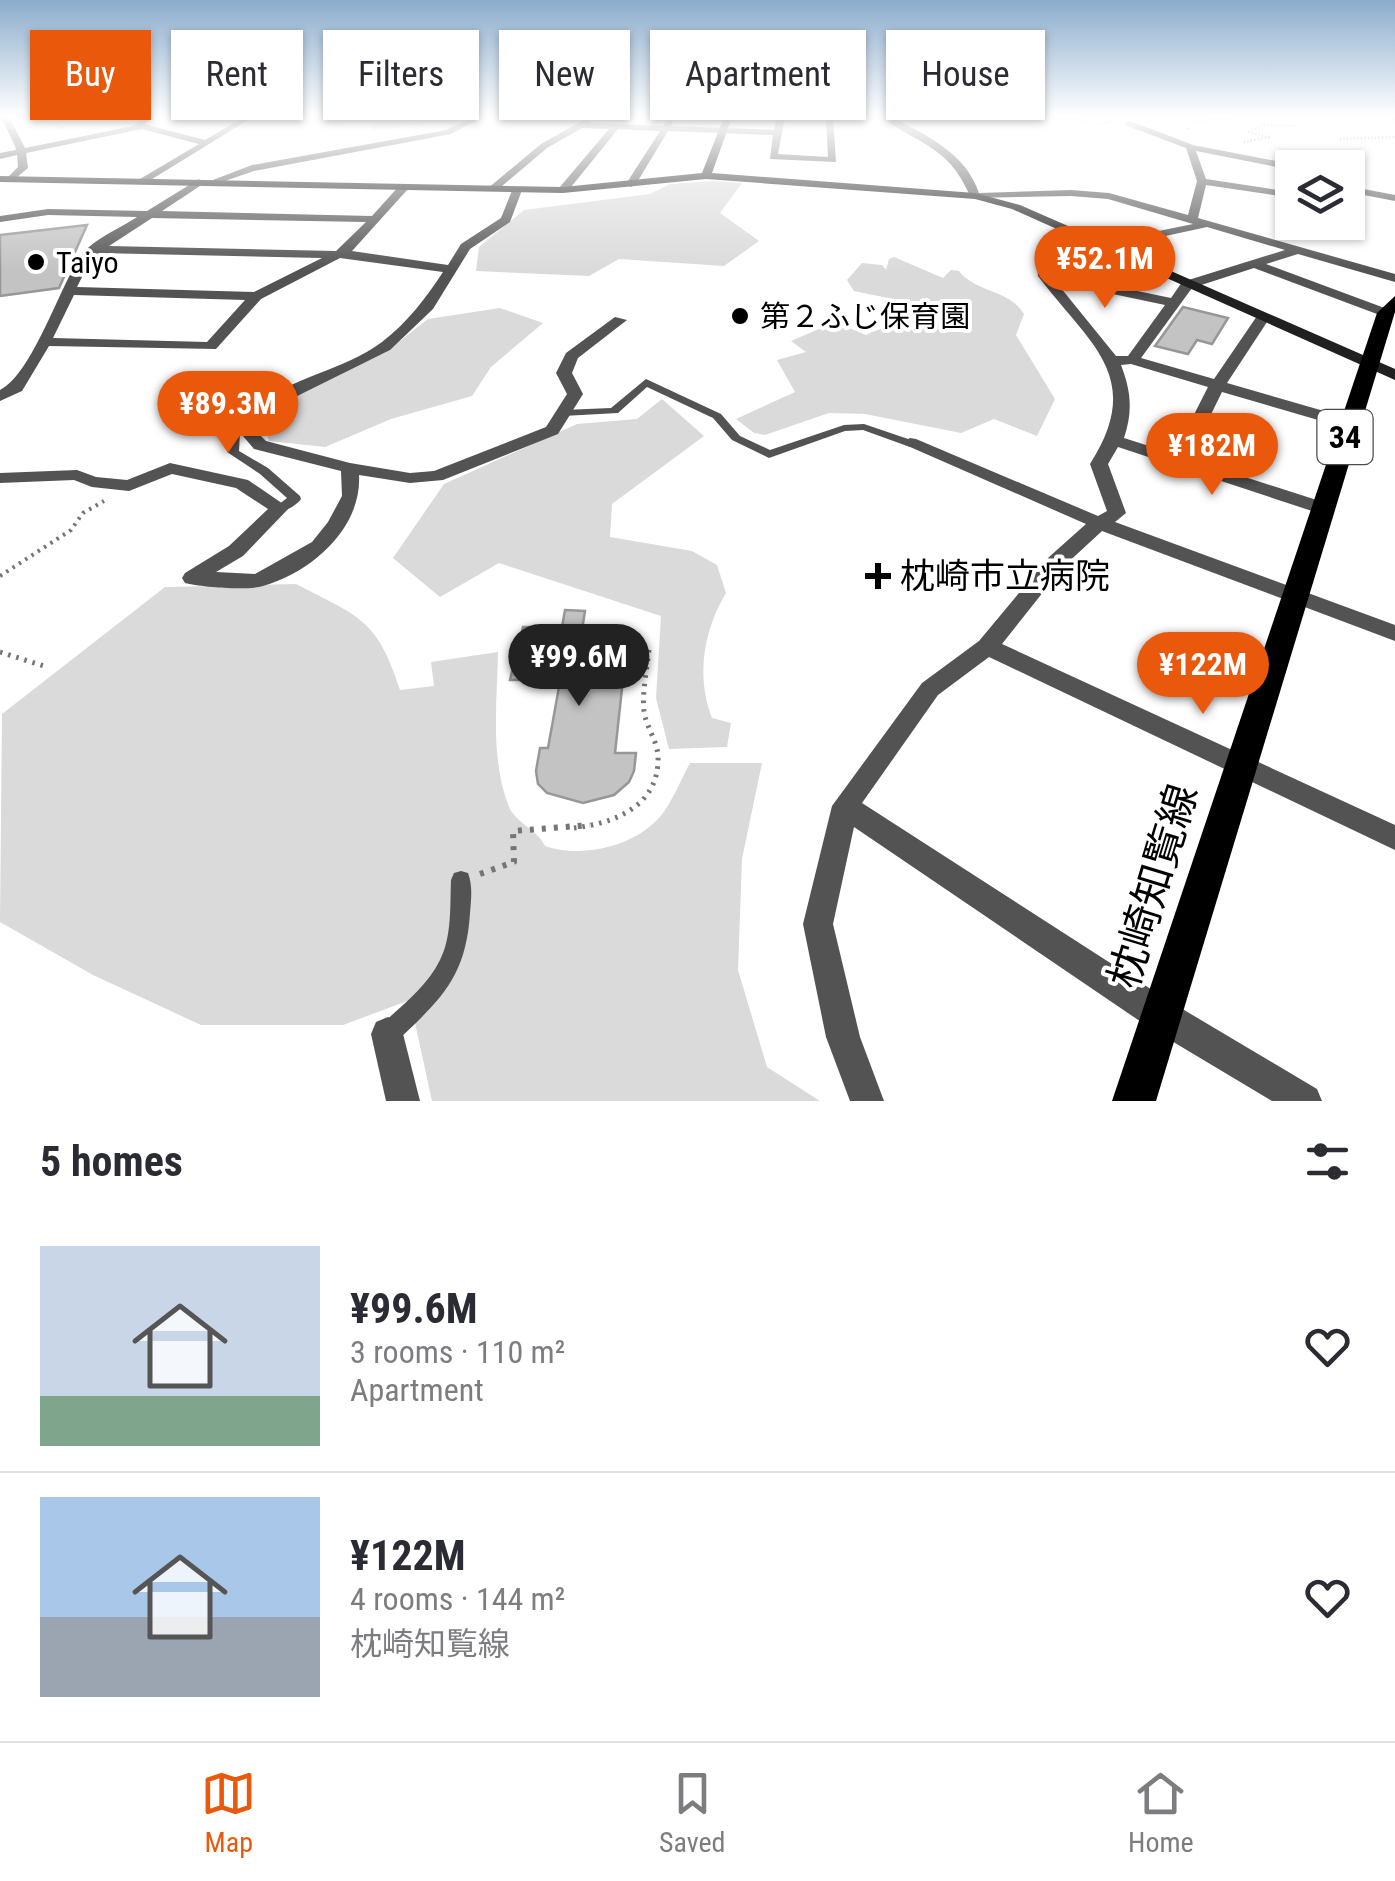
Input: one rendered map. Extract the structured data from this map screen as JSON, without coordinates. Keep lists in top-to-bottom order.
{
  "streets": {
    "main road": ["34", "枕崎知覧線"]
  },
  "places": {
    "other": ["Taiyo", "第２ふじ保育園"],
    "health": ["枕崎市立病院"]
  },
  "page": {
    "chip": [
      "Buy",
      "Rent",
      "Filters",
      "New",
      "Apartment",
      "House"
    ],
    "price": [
      "¥52.1M",
      "¥89.3M",
      "¥182M",
      "¥99.6M",
      "¥122M"
    ],
    "heading": "5 homes",
    "list": [
      {
        "name": "¥99.6M",
        "note": "3 rooms · 110 m² · Apartment"
      },
      {
        "name": "¥122M",
        "note": "4 rooms · 144 m² · 枕崎知覧線"
      }
    ],
    "tabs": ["Map", "Saved", "Home"]
  }
}
